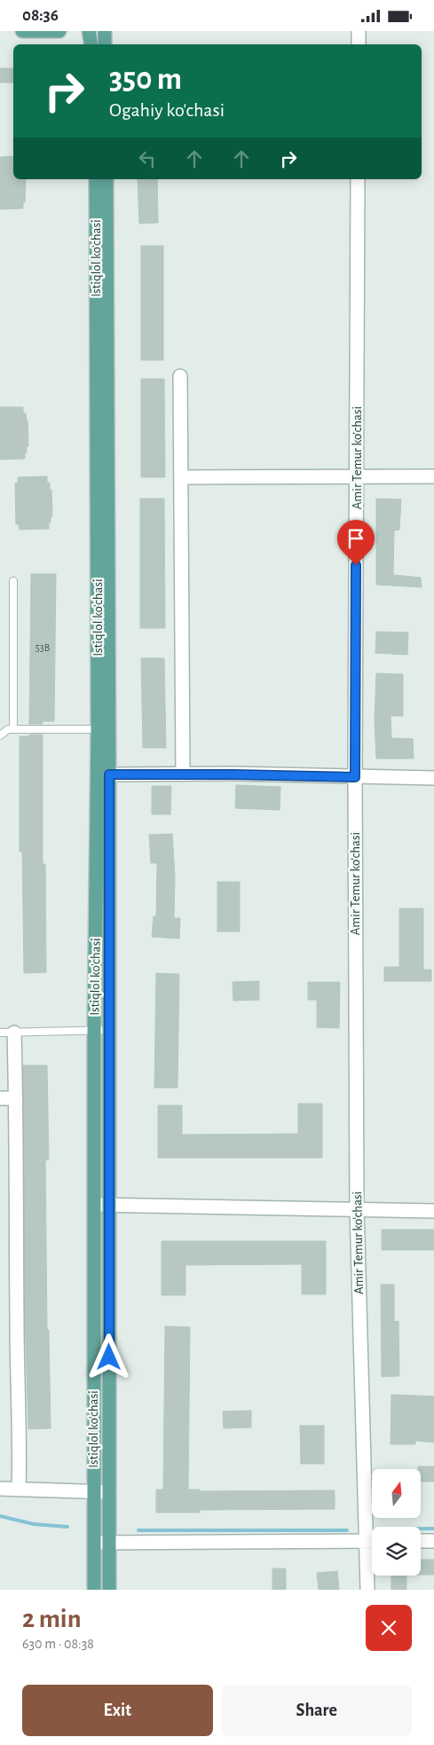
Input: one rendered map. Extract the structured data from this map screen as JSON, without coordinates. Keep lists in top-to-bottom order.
{
  "streets": {
    "main road": ["Istiqlol ko'chasi"],
    "street": ["Amir Temur ko'chasi"]
  },
  "house_numbers": ["53B"],
  "north": "top",
  "page": {
    "status": "08:36",
    "turn": ["350 m", "Ogahiy ko'chasi"],
    "heading": ["2 min", "630 m · 08:38"],
    "buttons": ["Exit", "Share"]
  }
}
